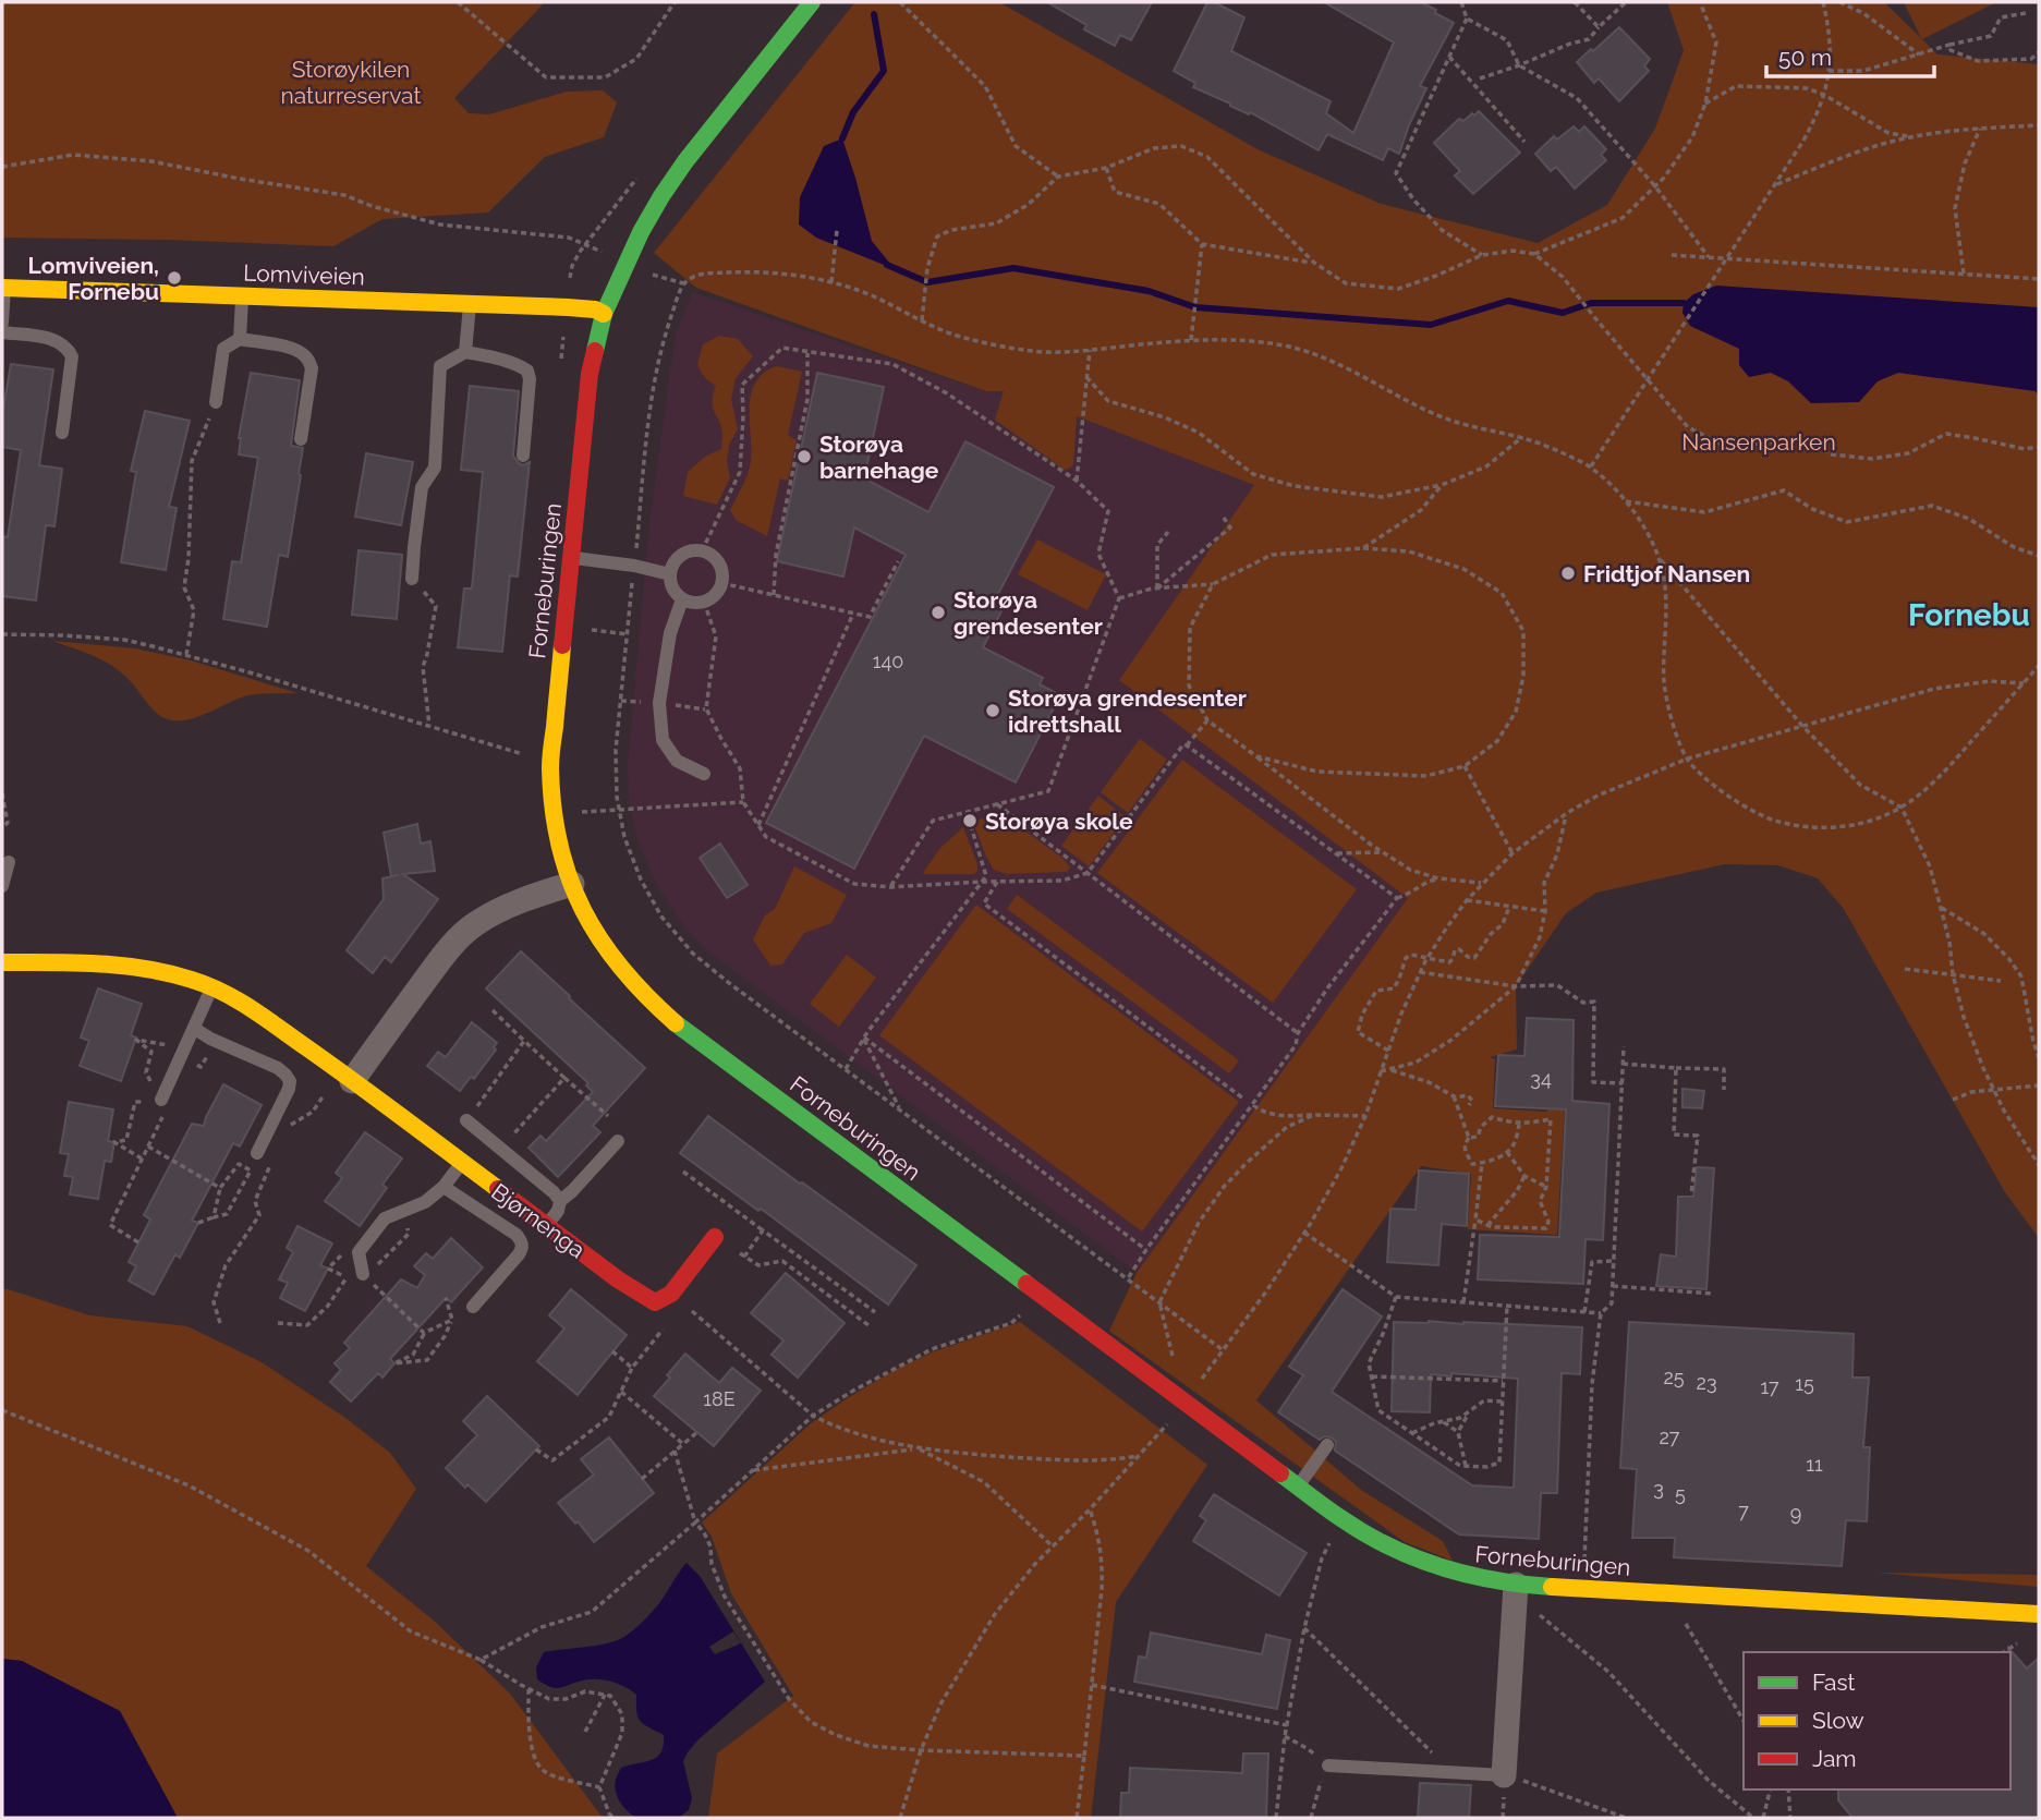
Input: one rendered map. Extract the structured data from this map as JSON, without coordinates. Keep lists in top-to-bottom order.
{
  "streets": {
    "street": ["Lomviveien", "Forneburingen", "Bjørnenga"]
  },
  "crossings": [
    ["Lomviveien", "Forneburingen"]
  ],
  "districts": ["Fornebu"],
  "parks": ["Storøykilen naturreservat", "Nansenparken"],
  "places": [
    "Lomviveien, Fornebu",
    "Storøya barnehage",
    "Fridtjof Nansen",
    "Storøya grendesenter",
    "Storøya grendesenter idrettshall",
    "Storøya skole"
  ],
  "house_numbers": [
    "140",
    "34",
    "25",
    "23",
    "15",
    "17",
    "18E",
    "27",
    "11",
    "3",
    "5",
    "7",
    "9"
  ],
  "legend": ["Fast", "Slow", "Jam"],
  "scale_bar": "50 m"
}
